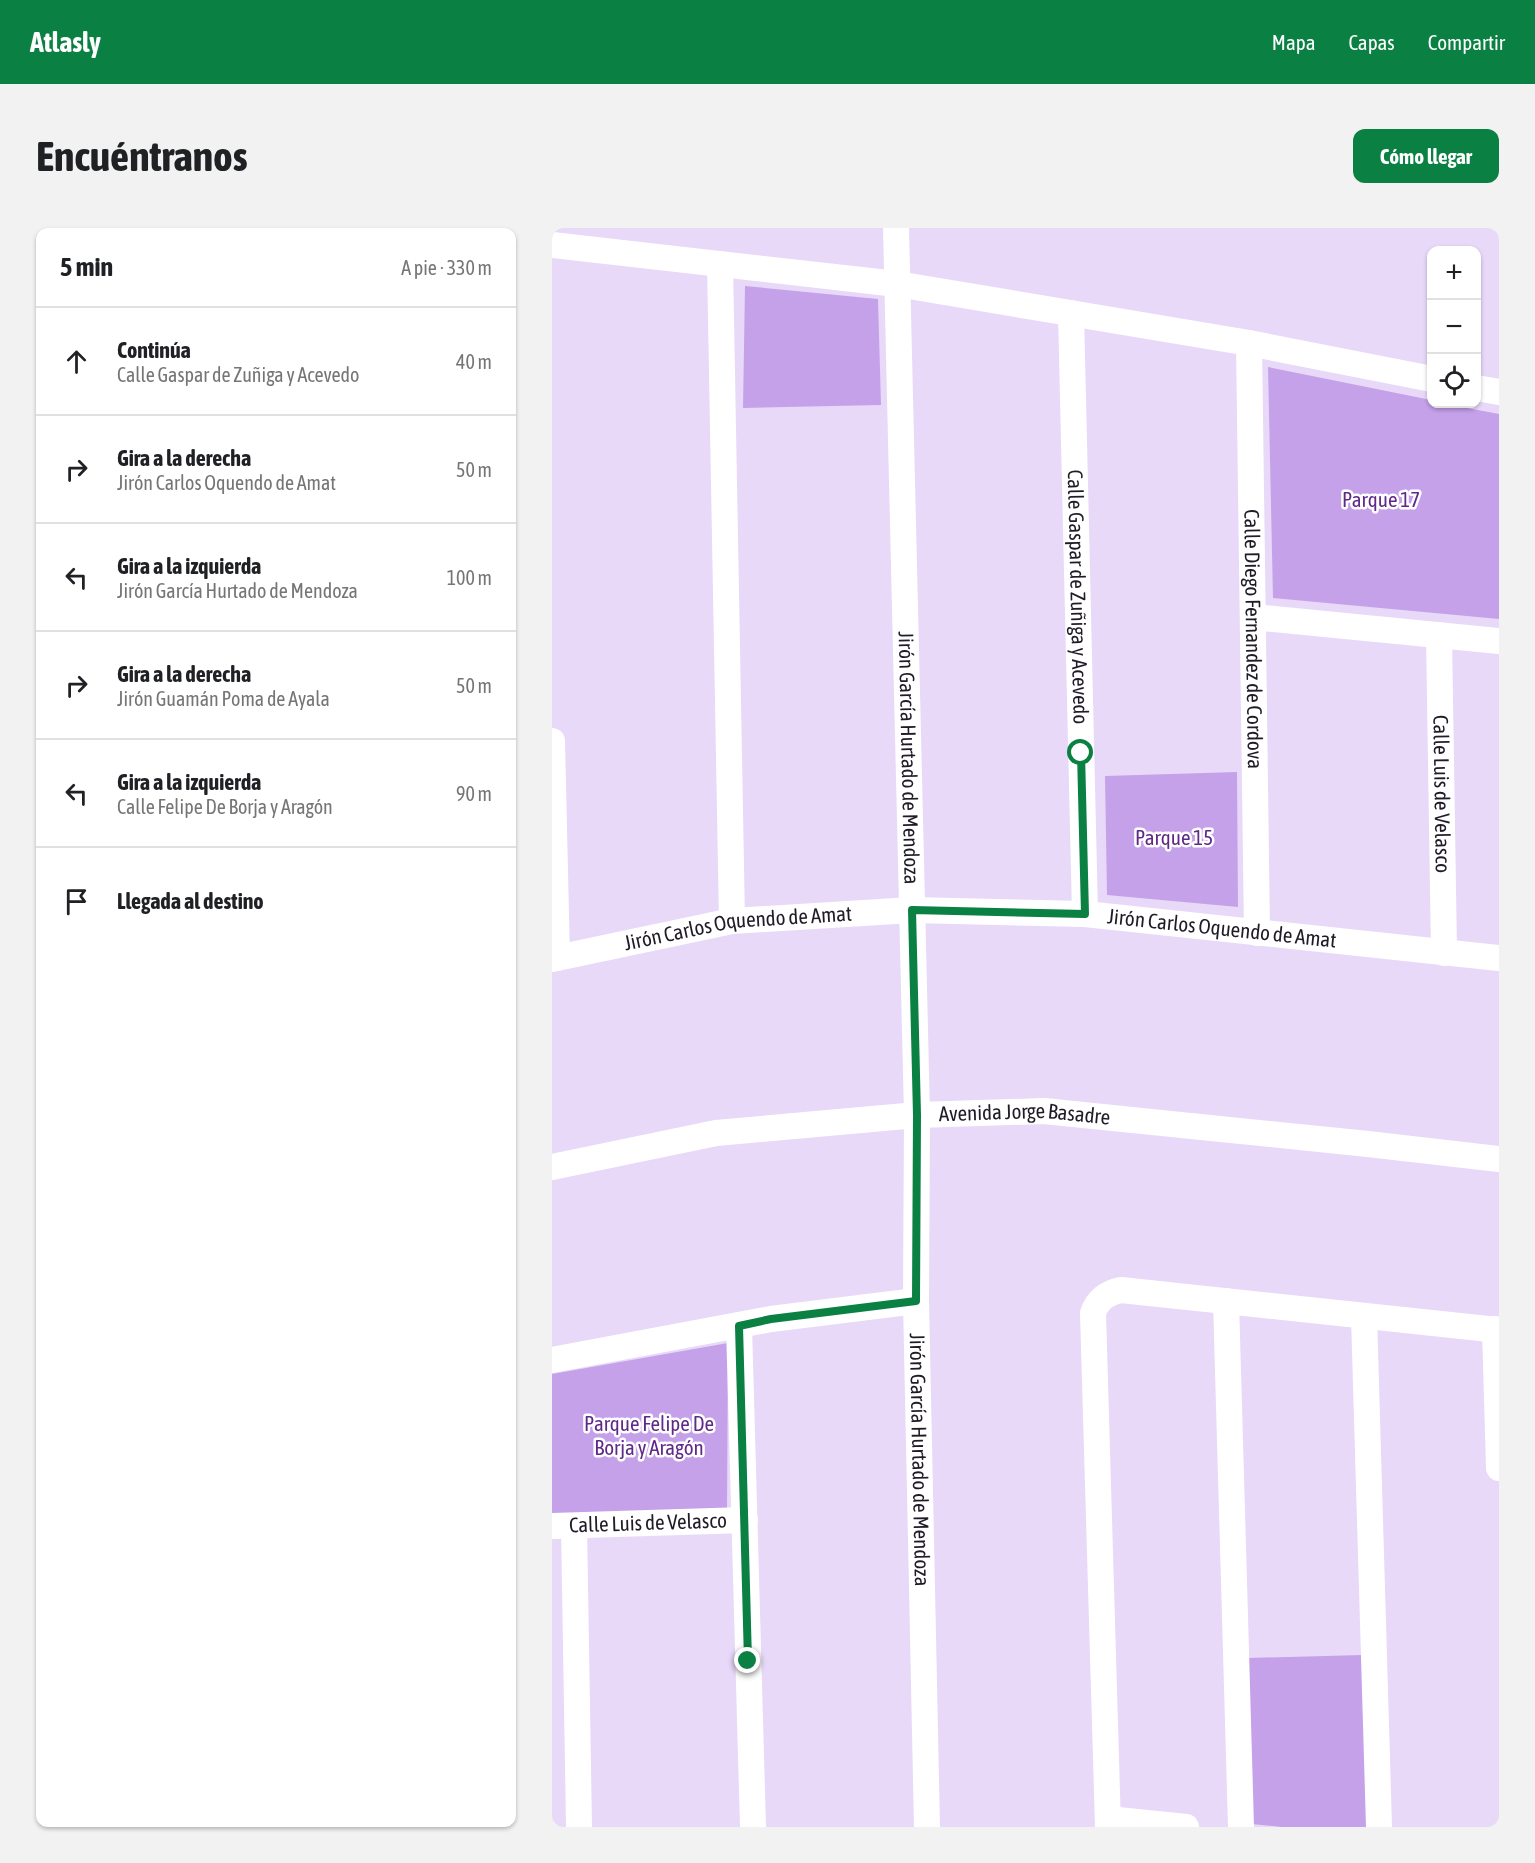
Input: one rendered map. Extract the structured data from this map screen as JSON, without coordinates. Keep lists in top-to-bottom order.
{
  "streets": {
    "street": [
      "Calle Gaspar de Zuñiga y Acevedo",
      "Calle Diego Fernandez de Cordova",
      "Jirón García Hurtado de Mendoza",
      "Calle Luis de Velasco",
      "Jirón Carlos Oquendo de Amat",
      "Avenida Jorge Basadre"
    ]
  },
  "crossings": [
    ["Calle Gaspar de Zuñiga y Acevedo", "Jirón Carlos Oquendo de Amat"],
    ["Calle Diego Fernandez de Cordova", "Jirón Carlos Oquendo de Amat"],
    ["Jirón García Hurtado de Mendoza", "Jirón Carlos Oquendo de Amat"],
    ["Jirón García Hurtado de Mendoza", "Avenida Jorge Basadre"],
    ["Calle Luis de Velasco", "Jirón Carlos Oquendo de Amat"]
  ],
  "parks": ["Parque 17", "Parque 15", "Parque Felipe De Borja y Aragón"],
  "page": {
    "header": "Atlasly",
    "nav": ["Mapa", "Capas", "Compartir"],
    "buttons": "Cómo llegar",
    "title": "Encuéntranos",
    "heading": ["5 min", "A pie · 330 m"],
    "map_buttons": ["+", "−"],
    "list": [
      ["Continúa", "Calle Gaspar de Zuñiga y Acevedo", "40 m"],
      ["Gira a la derecha", "Jirón Carlos Oquendo de Amat", "50 m"],
      ["Gira a la izquierda", "Jirón García Hurtado de Mendoza", "100 m"],
      ["Gira a la derecha", "Jirón Guamán Poma de Ayala", "50 m"],
      ["Gira a la izquierda", "Calle Felipe De Borja y Aragón", "90 m"],
      "Llegada al destino"
    ]
  }
}
